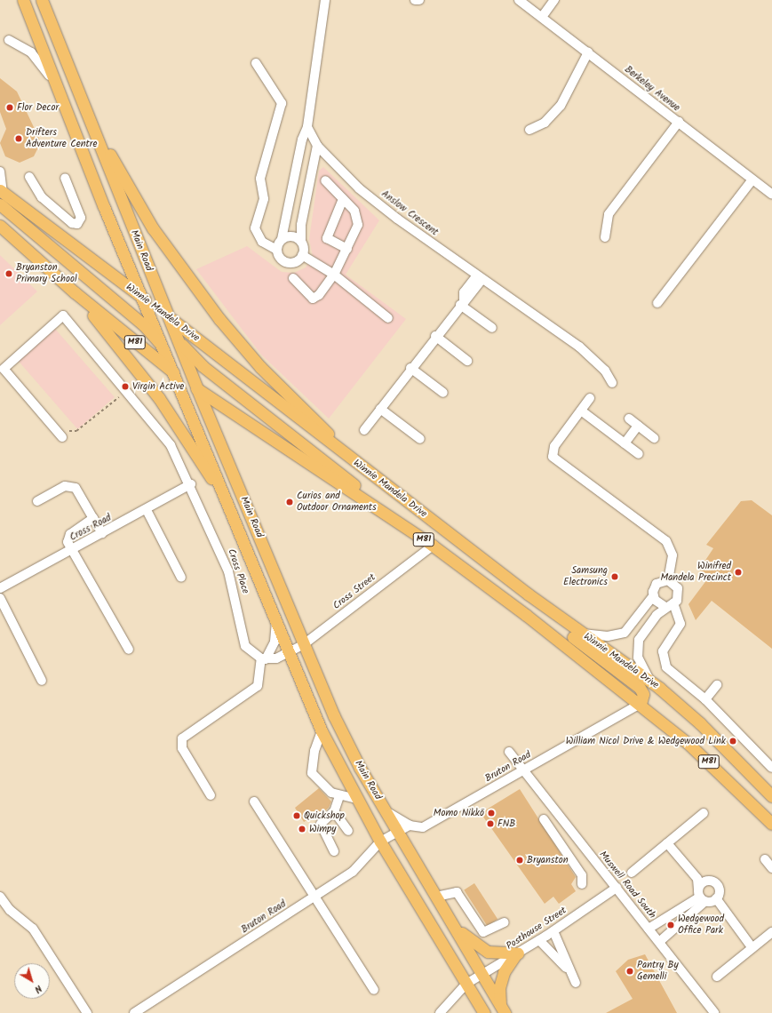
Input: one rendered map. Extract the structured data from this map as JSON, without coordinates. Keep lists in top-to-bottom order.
{
  "streets": {
    "main road": ["Main Road", "Winnie Mandela Drive", "M81"],
    "street": [
      "Berkeley Avenue",
      "Anslow Crescent",
      "Cross Road",
      "Cross Place",
      "Cross Street",
      "Bruton Road",
      "Muswell Road South",
      "Posthouse Street"
    ]
  },
  "crossings": [
    ["Main Road", "Winnie Mandela Drive"],
    ["Main Road", "Cross Street"],
    ["Main Road", "Bruton Road"],
    ["Main Road", "Posthouse Street"],
    ["Winnie Mandela Drive", "Cross Street"],
    ["Winnie Mandela Drive", "Bruton Road"],
    ["Cross Road", "Cross Place"],
    ["Bruton Road", "Muswell Road South"],
    ["Muswell Road South", "Posthouse Street"]
  ],
  "places": [
    "Flor Decor",
    "Drifters Adventure Centre",
    "Bryanston Primary School",
    "Virgin Active",
    "Curios and Outdoor Ornaments",
    "Winifred Mandela Precinct",
    "Samsung Electronics",
    "William Nicol Drive & Wedgewood Link",
    "Momo Nikkō",
    "Quickshop",
    "FNB",
    "Wimpy",
    "Bryanston",
    "Wedgewood Office Park",
    "Pantry By Gemelli"
  ],
  "north": "bottom right"
}
